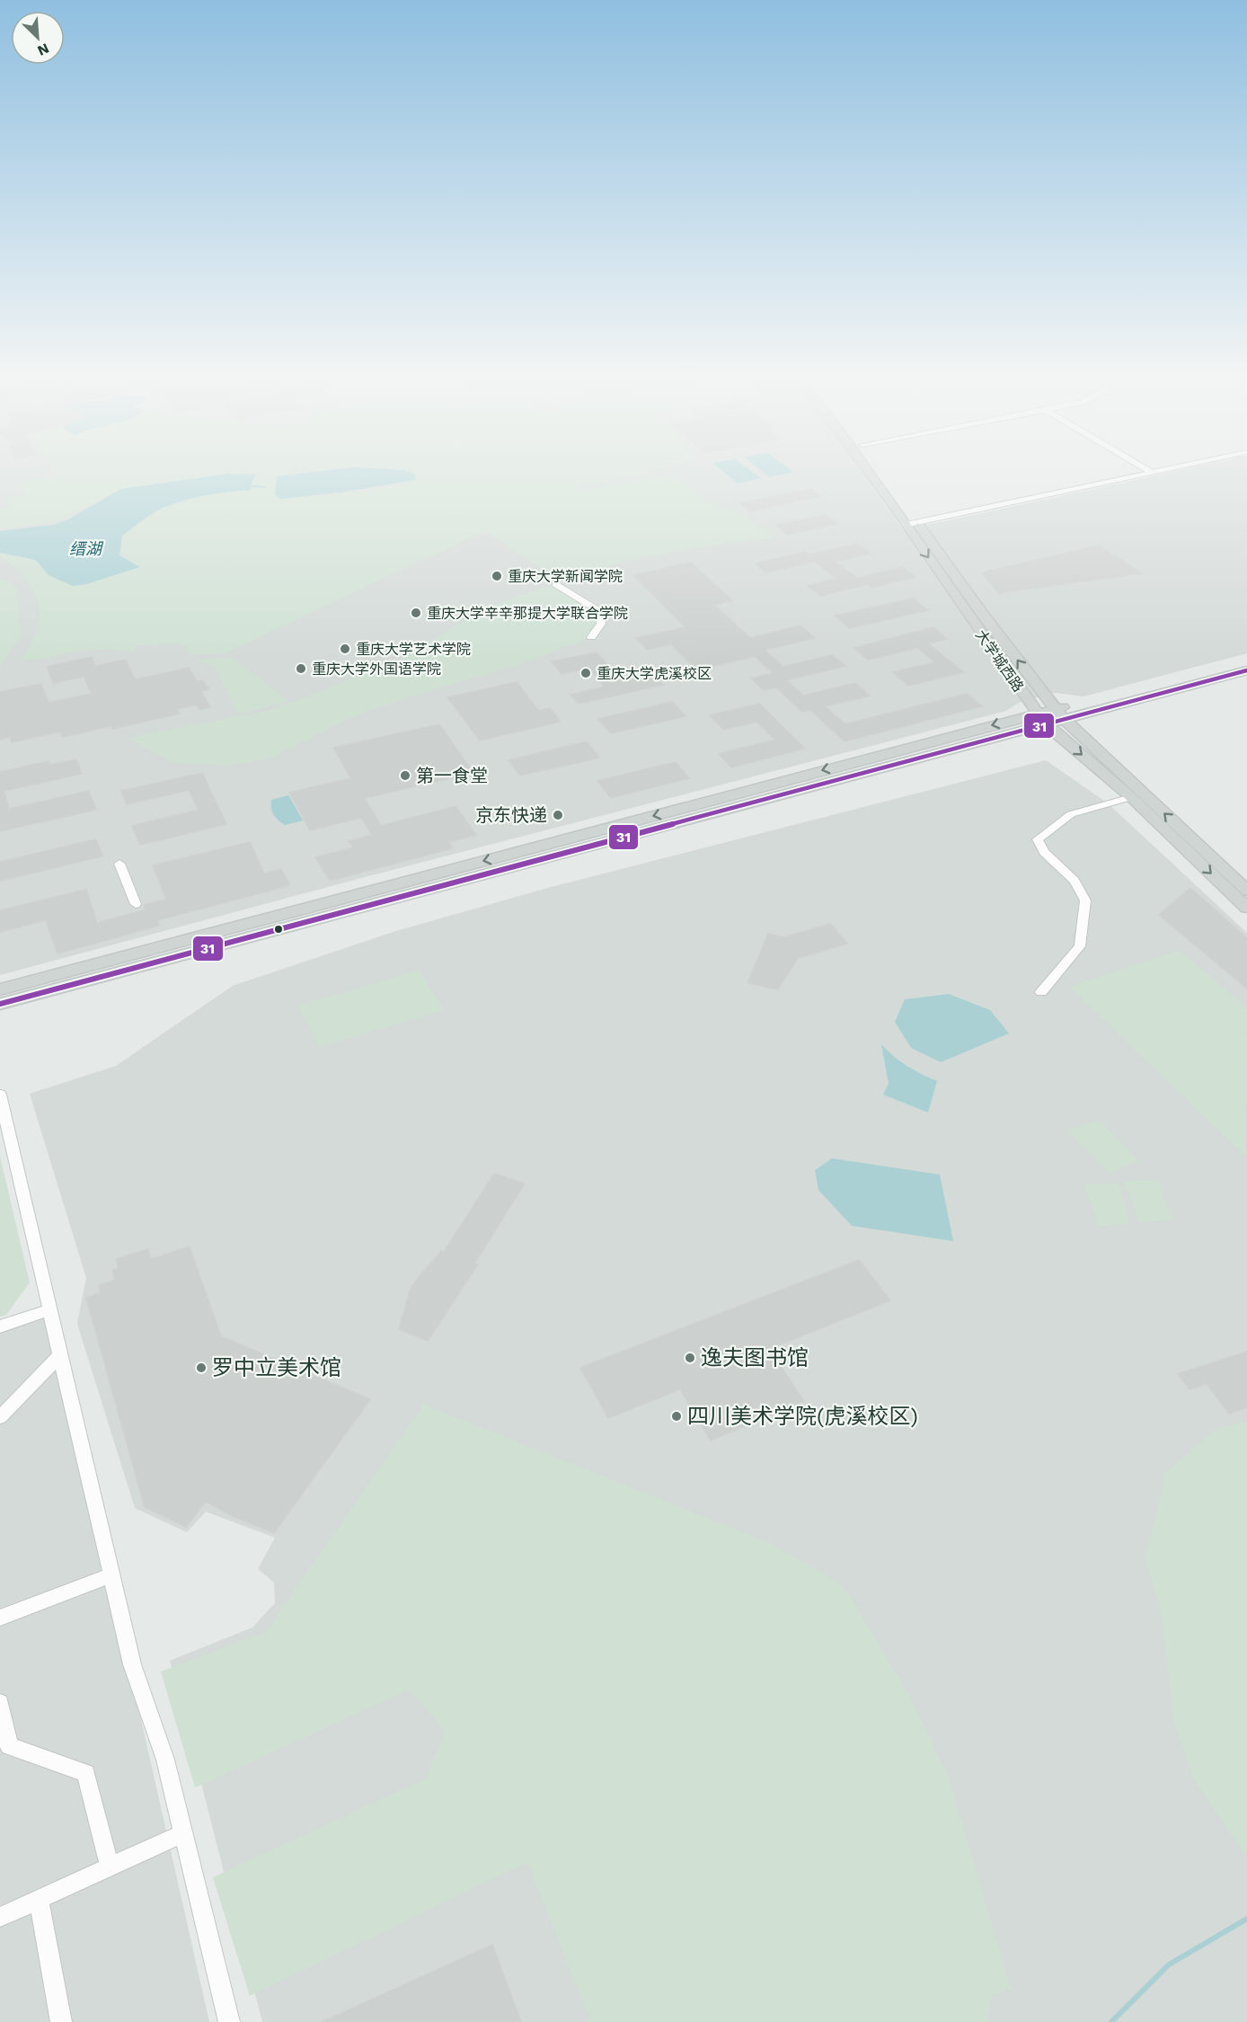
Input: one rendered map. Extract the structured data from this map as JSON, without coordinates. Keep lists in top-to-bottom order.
{
  "streets": {
    "main road": ["大学城西路"]
  },
  "water": ["缙湖"],
  "places": [
    "重庆大学新闻学院",
    "重庆大学辛辛那提大学联合学院",
    "重庆大学艺术学院",
    "重庆大学外国语学院",
    "重庆大学虎溪校区",
    "第一食堂",
    "京东快递",
    "逸夫图书馆",
    "罗中立美术馆",
    "四川美术学院(虎溪校区)"
  ],
  "lines": ["transit line 31"],
  "north": "bottom right"
}
